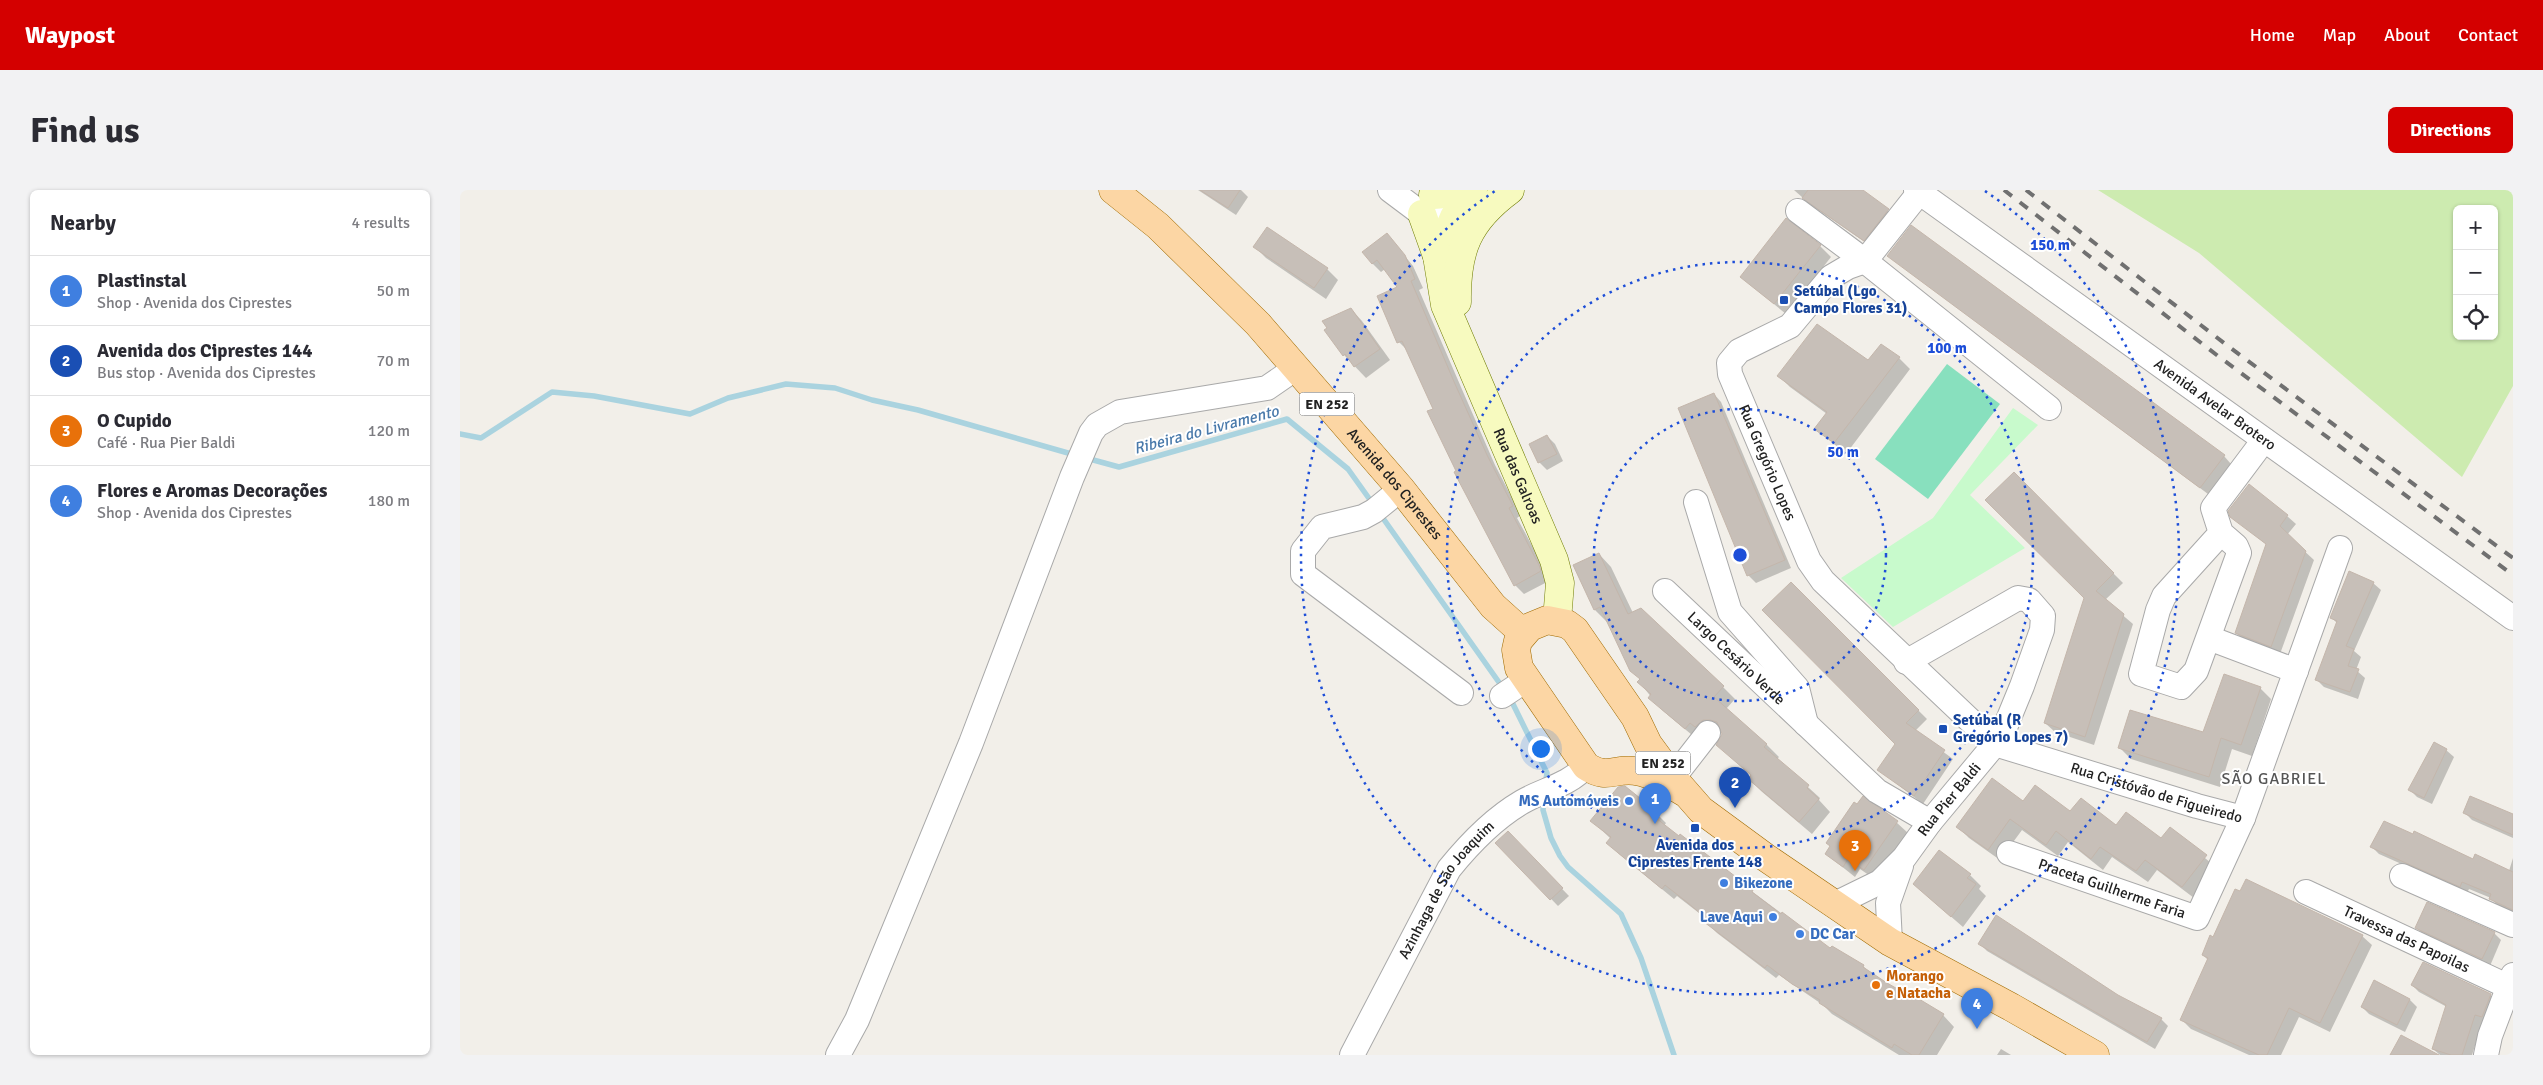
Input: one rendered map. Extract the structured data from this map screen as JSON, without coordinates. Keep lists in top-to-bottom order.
{
  "streets": {
    "main road": ["EN 252", "Rua das Galroas", "Avenida dos Ciprestes"],
    "street": [
      "Avenida Avelar Brotero",
      "Rua Gregório Lopes",
      "Largo Cesário Verde",
      "Rua Cristóvão de Figueiredo",
      "Rua Pier Baldi",
      "Praceta Guilherme Faria",
      "Azinhaga de São Joaquim",
      "Travessa das Papoilas"
    ]
  },
  "crossings": [
    ["EN 252", "Rua das Galroas"],
    ["EN 252", "Rua Pier Baldi"],
    ["EN 252", "Azinhaga de São Joaquim"],
    ["Rua Gregório Lopes", "Rua Cristóvão de Figueiredo"],
    ["Rua Gregório Lopes", "Rua Pier Baldi"],
    ["Largo Cesário Verde", "Rua Pier Baldi"],
    ["Rua Cristóvão de Figueiredo", "Rua Pier Baldi"],
    ["Rua Cristóvão de Figueiredo", "Praceta Guilherme Faria"]
  ],
  "districts": ["SÃO GABRIEL"],
  "water": ["Ribeira do Livramento"],
  "places": {
    "transit": ["Setúbal (Lgo Campo Flores 31)", "Setúbal (R Gregório Lopes 7)", "Avenida dos Ciprestes Frente 148"],
    "other": [
      "MS Automóveis",
      "Bikezone",
      "Lave Aqui",
      "DC Car",
      "Morango e Natacha"
    ]
  },
  "page": {
    "header": "Waypost",
    "nav": [
      "Home",
      "Map",
      "About",
      "Contact"
    ],
    "buttons": "Directions",
    "title": "Find us",
    "heading": ["Nearby", "4 results"],
    "map_buttons": ["+", "−"],
    "list": [
      {
        "mark": "1",
        "name": "Plastinstal",
        "note": "Shop · Avenida dos Ciprestes",
        "value": "50 m"
      },
      {
        "mark": "2",
        "name": "Avenida dos Ciprestes 144",
        "note": "Bus stop · Avenida dos Ciprestes",
        "value": "70 m"
      },
      {
        "mark": "3",
        "name": "O Cupido",
        "note": "Café · Rua Pier Baldi",
        "value": "120 m"
      },
      {
        "mark": "4",
        "name": "Flores e Aromas Decorações",
        "note": "Shop · Avenida dos Ciprestes",
        "value": "180 m"
      }
    ],
    "pins": [
      "2",
      "1",
      "3",
      "4"
    ]
  },
  "rings": ["150 m", "100 m", "50 m"]
}
